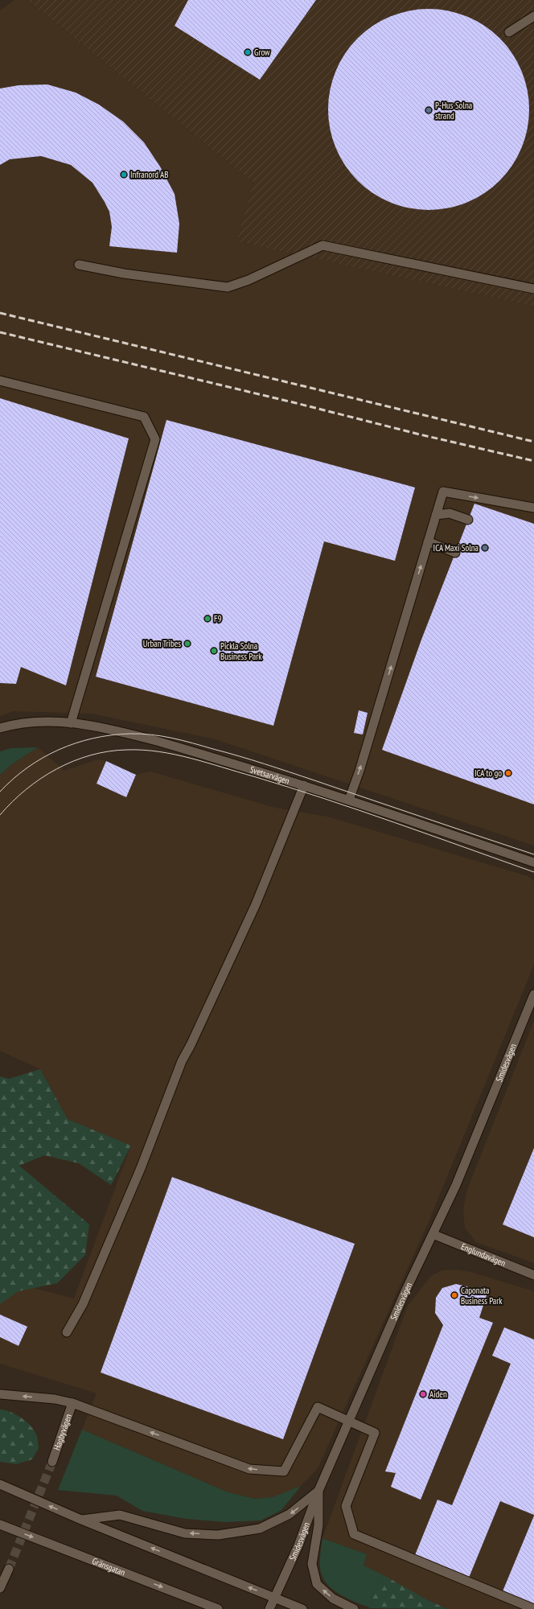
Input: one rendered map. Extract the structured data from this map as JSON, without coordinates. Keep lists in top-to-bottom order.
{
  "streets": {
    "street": [
      "Svetsarvägen",
      "Smidesvägen",
      "Englundavägen",
      "Hagbyvägen",
      "Gränsgatan"
    ]
  },
  "crossings": [
    ["Smidesvägen", "Englundavägen"]
  ],
  "places": [
    "Grow",
    "P-Hus Solna strand",
    "Infranord AB",
    "ICA Maxi Solna",
    "F9",
    "Urban Tribes",
    "Pickla Solna Business Park",
    "ICA to go",
    "Caponata Business Park",
    "Aiden"
  ]
}
